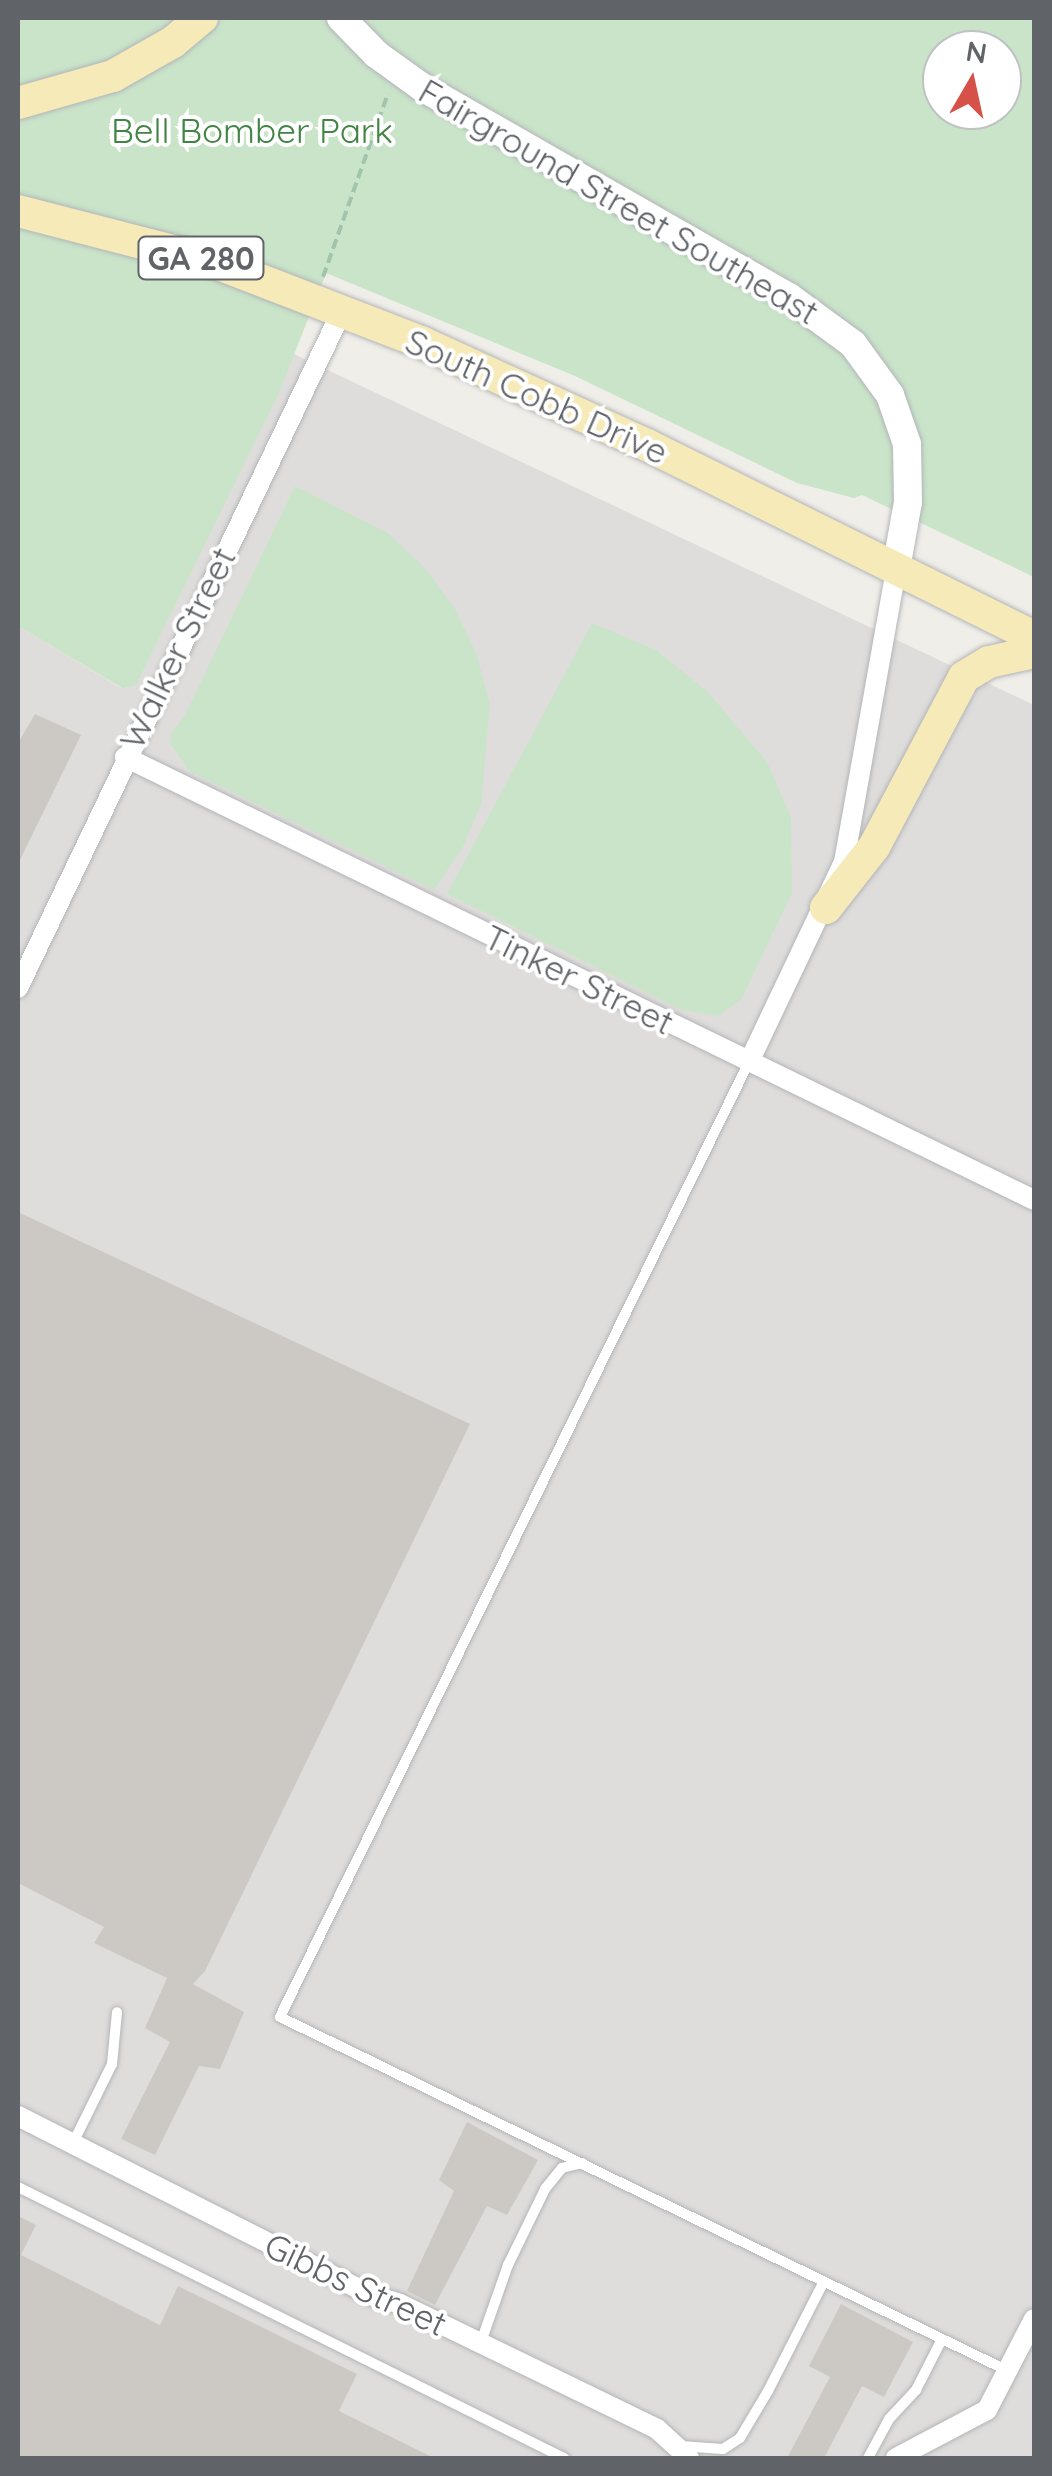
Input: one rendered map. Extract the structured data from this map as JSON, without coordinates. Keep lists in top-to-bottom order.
{
  "streets": {
    "main road": ["Fairground Street Southeast", "GA 280", "South Cobb Drive"],
    "street": ["Walker Street", "Tinker Street", "Gibbs Street"]
  },
  "crossings": [
    ["Fairground Street Southeast", "South Cobb Drive"],
    ["South Cobb Drive", "Walker Street"],
    ["Walker Street", "Tinker Street"]
  ],
  "parks": ["Bell Bomber Park"],
  "north": "top"
}
